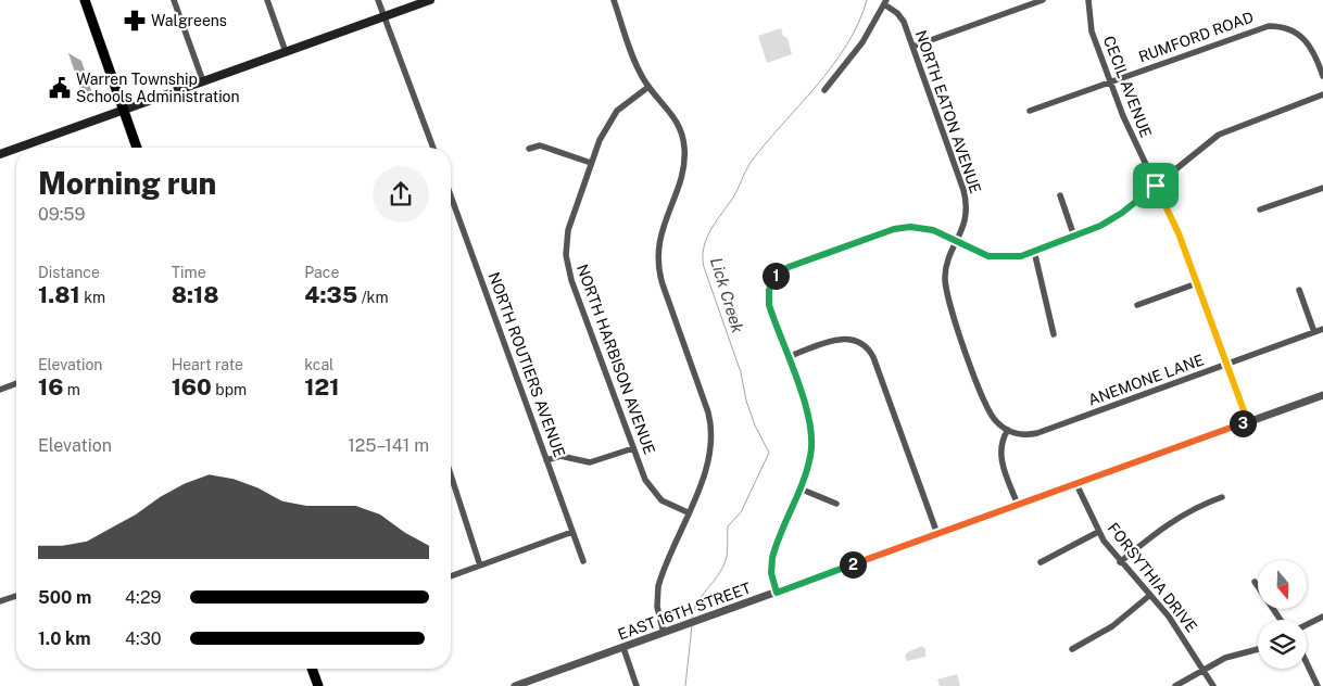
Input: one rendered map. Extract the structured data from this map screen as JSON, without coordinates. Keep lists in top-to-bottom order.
{
  "streets": {
    "street": [
      "RUMFORD ROAD",
      "CECIL AVENUE",
      "NORTH EATON AVENUE",
      "NORTH HARBISON AVENUE",
      "NORTH ROUTIERS AVENUE",
      "ANEMONE LANE",
      "FORSYTHIA DRIVE",
      "EAST 16TH STREET"
    ]
  },
  "crossings": [
    ["RUMFORD ROAD", "CECIL AVENUE"],
    ["CECIL AVENUE", "ANEMONE LANE"],
    ["CECIL AVENUE", "EAST 16TH STREET"],
    ["NORTH EATON AVENUE", "ANEMONE LANE"],
    ["FORSYTHIA DRIVE", "EAST 16TH STREET"]
  ],
  "water": ["Lick Creek"],
  "places": {
    "pharmacy": ["Walgreens"],
    "public building": ["Warren Township Schools Administration"]
  },
  "north": "bottom",
  "page": {
    "heading": ["Morning run", "09:59"],
    "stats": [
      ["Distance", "1.81 km"],
      ["Time", "8:18"],
      ["Pace", "4:35 /km"],
      ["Elevation", "16 m"],
      ["Heart rate", "160 bpm"],
      ["kcal", "121"]
    ],
    "pins": ["1", "3", "2"],
    "chart": ["Elevation", "125–141 m"],
    "list": [
      {
        "name": "500 m",
        "note": "4:29"
      },
      {
        "name": "1.0 km",
        "note": "4:30"
      }
    ]
  }
}
